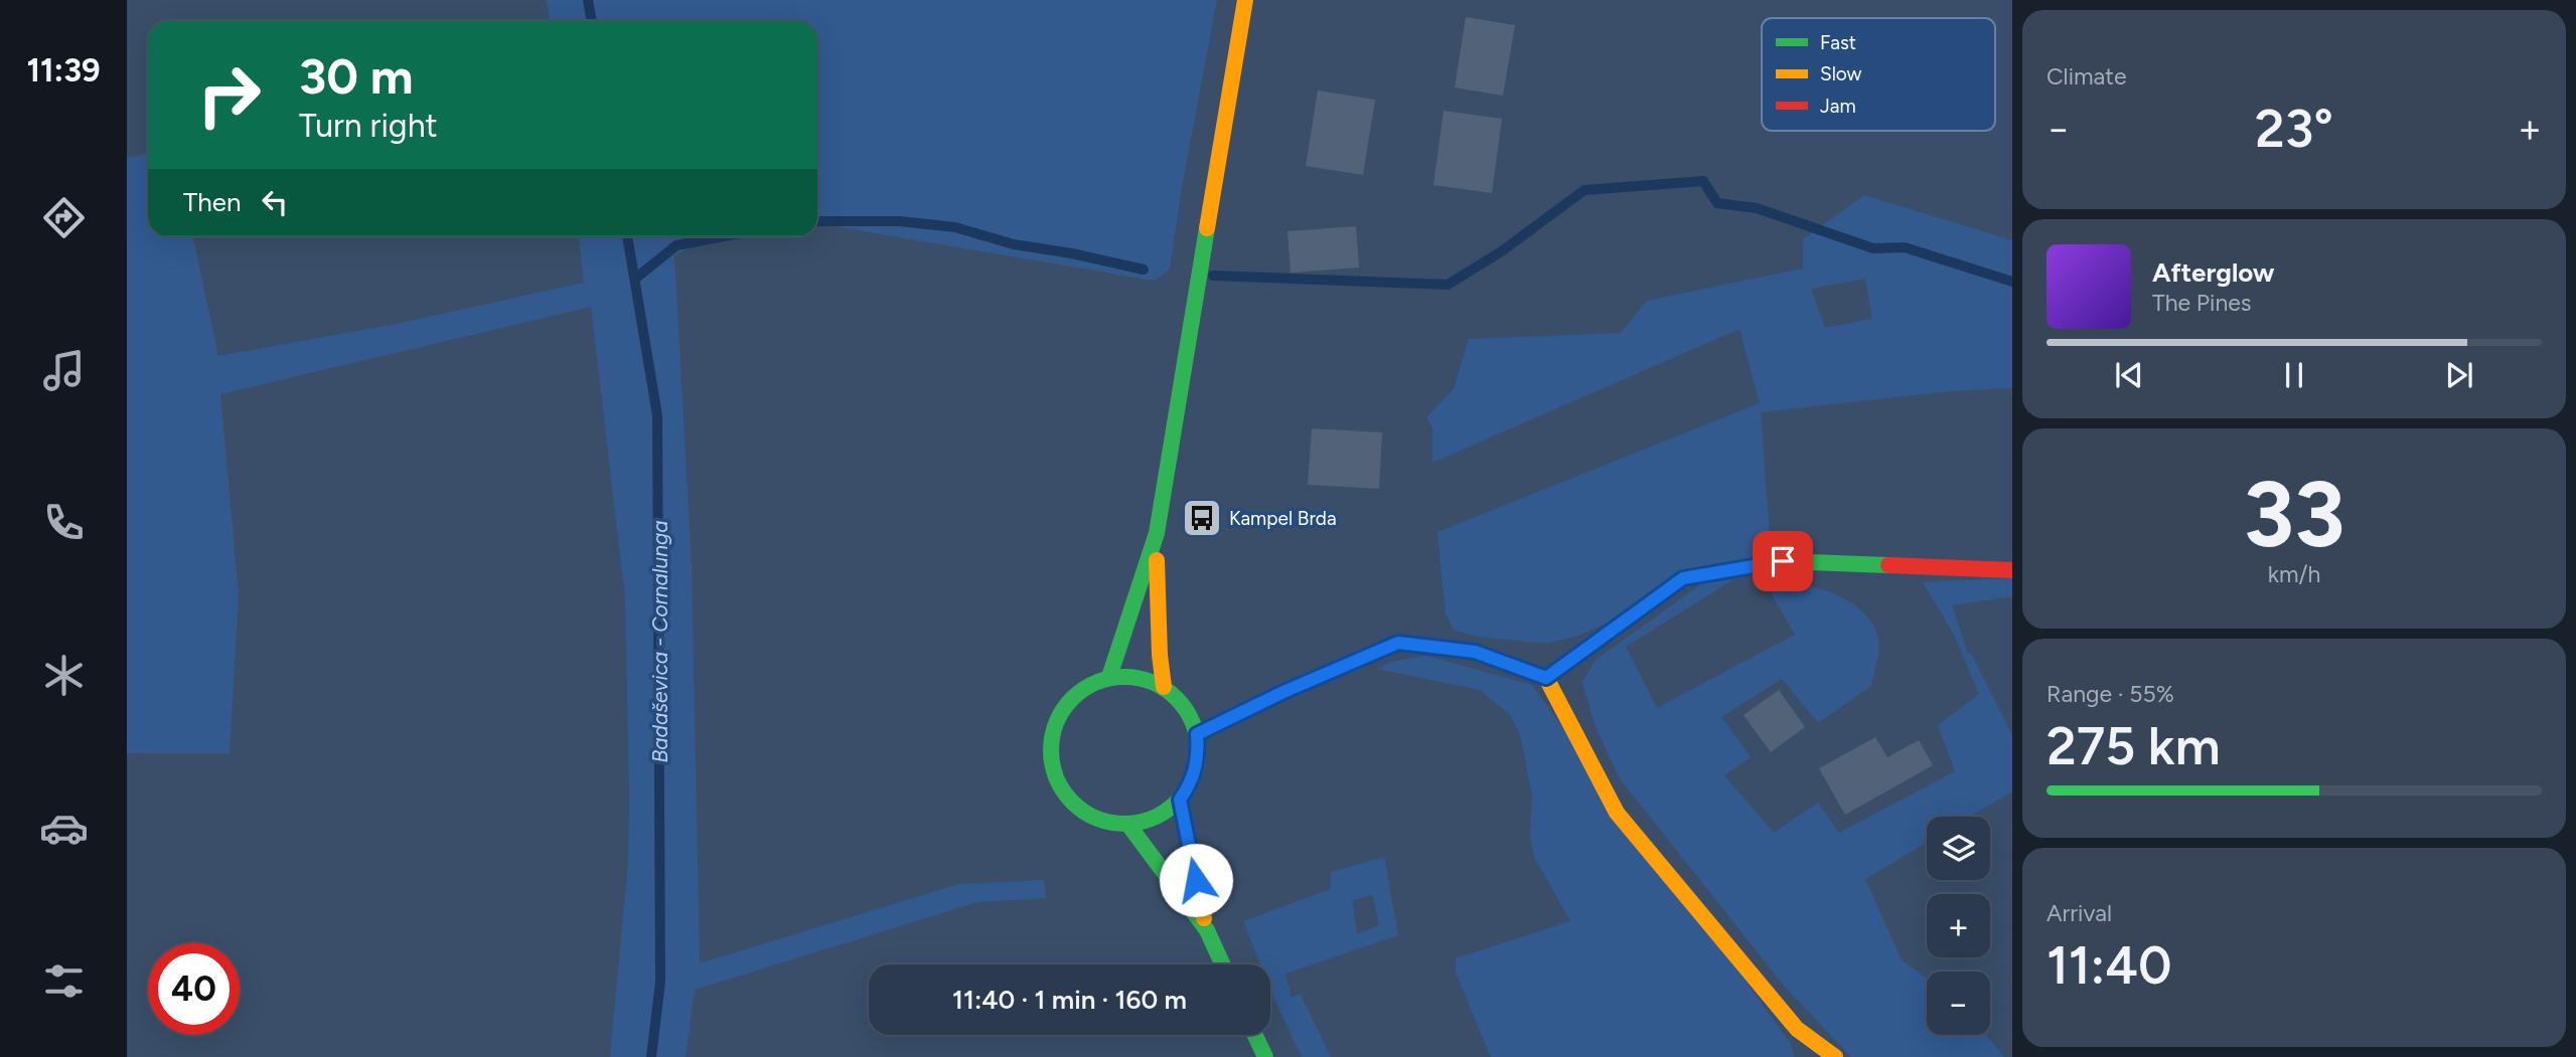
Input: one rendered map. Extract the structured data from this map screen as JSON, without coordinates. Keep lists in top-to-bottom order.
{
  "water": ["Badaševica - Cornalunga"],
  "places": {
    "bus stop": ["Kampel Brda"]
  },
  "legend": ["Fast", "Slow", "Jam"],
  "page": {
    "tabs": "11:39",
    "tile": [
      "Climate",
      ["33", "km/h"],
      ["Range · 55%", "275 km"],
      ["Arrival", "11:40"]
    ],
    "turn": ["30 m", "Turn right"],
    "heat": ["−", "23°", "+"],
    "then": "Then",
    "song": ["Afterglow", "The Pines"],
    "map_buttons": ["+", "−"],
    "limit": "40",
    "trip": "11:40 · 1 min · 160 m"
  }
}
